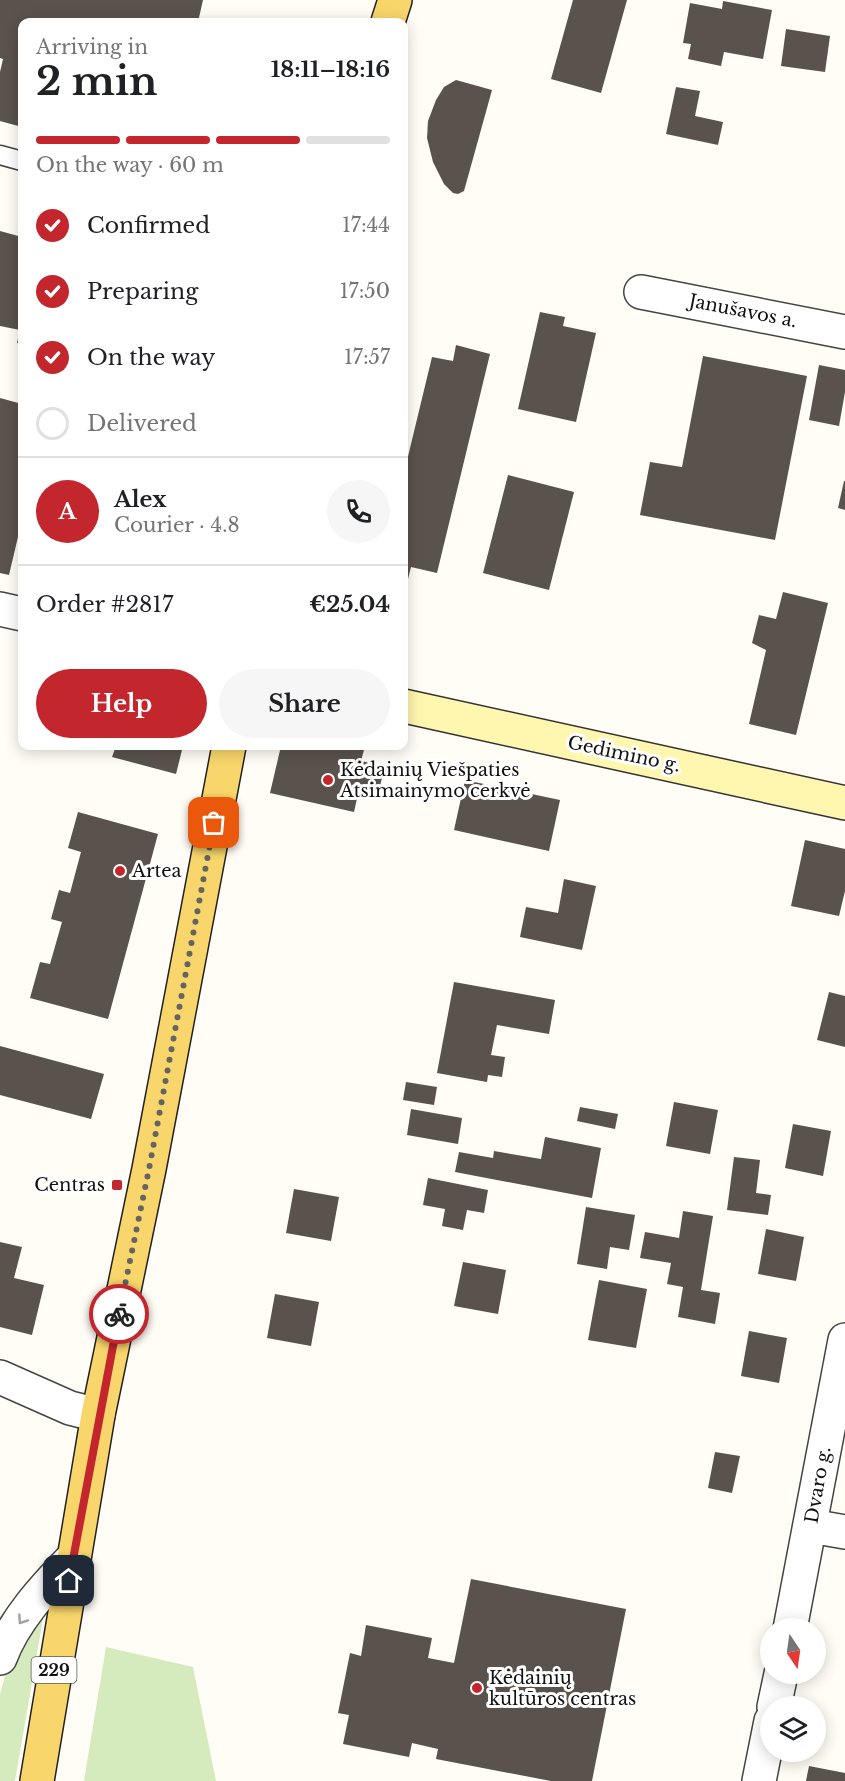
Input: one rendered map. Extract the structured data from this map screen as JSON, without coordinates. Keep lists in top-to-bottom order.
{
  "streets": {
    "main road": ["Gedimino g.", "229"],
    "street": ["Janušavos a.", "Dvaro g."]
  },
  "places": {
    "other": ["Kėdainių Viešpaties Atsimainymo cerkvė", "Artea", "Kėdainių kultūros centras"],
    "transit": ["Centras"]
  },
  "north": "bottom",
  "page": {
    "heading": ["2 min", "Arriving in", "18:11–18:16"],
    "panel": [
      "Alex",
      "Courier · 4.8",
      "Order #2817",
      "€25.04"
    ],
    "bar": "On the way · 60 m",
    "list": [
      ["Confirmed", "17:44"],
      ["Preparing", "17:50"],
      ["On the way", "17:57"],
      "Delivered"
    ],
    "round": "A",
    "buttons": ["Help", "Share"]
  }
}
